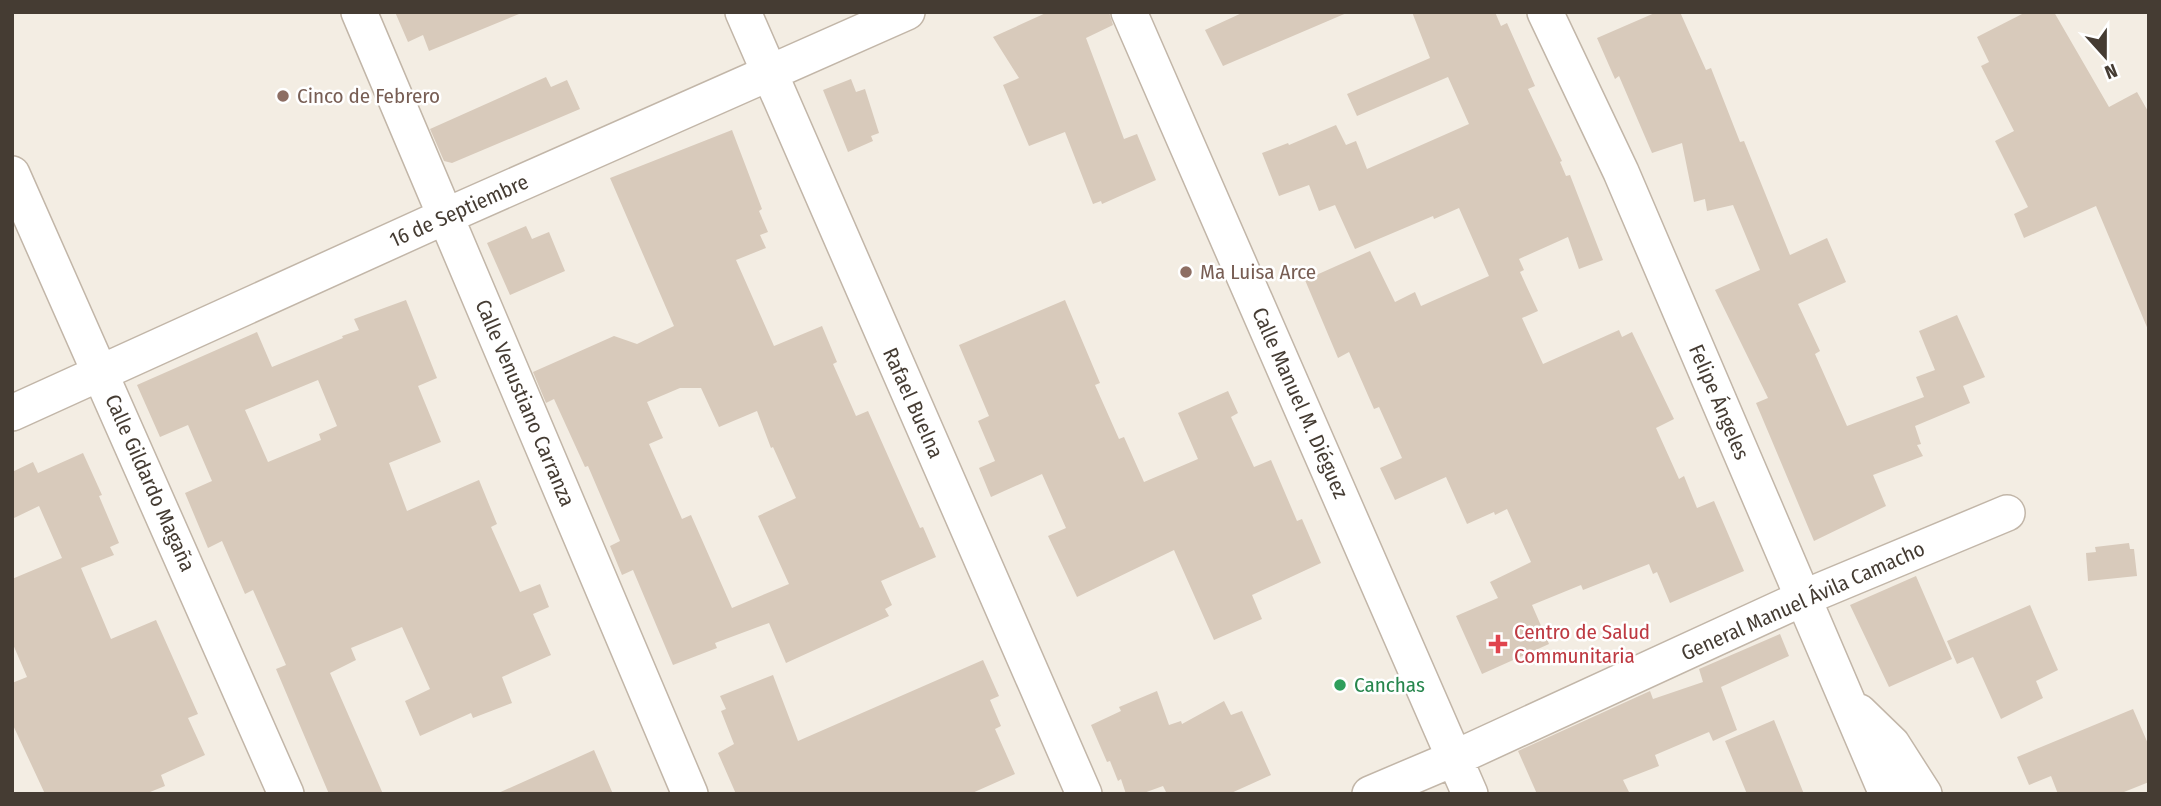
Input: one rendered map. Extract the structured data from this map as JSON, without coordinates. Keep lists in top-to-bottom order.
{
  "streets": {
    "street": [
      "16 de Septiembre",
      "Felipe Ángeles",
      "Calle Venustiano Carranza",
      "Rafael Buelna",
      "Calle Manuel M. Diéguez",
      "Calle Gildardo Magaña",
      "General Manuel Ávila Camacho"
    ]
  },
  "crossings": [
    ["16 de Septiembre", "Calle Venustiano Carranza"],
    ["16 de Septiembre", "Rafael Buelna"],
    ["16 de Septiembre", "Calle Gildardo Magaña"],
    ["Felipe Ángeles", "General Manuel Ávila Camacho"],
    ["Calle Manuel M. Diéguez", "General Manuel Ávila Camacho"]
  ],
  "places": {
    "other": ["Cinco de Febrero", "Ma Luisa Arce", "Canchas"],
    "health": ["Centro de Salud Communitaria"]
  },
  "north": "bottom"
}
